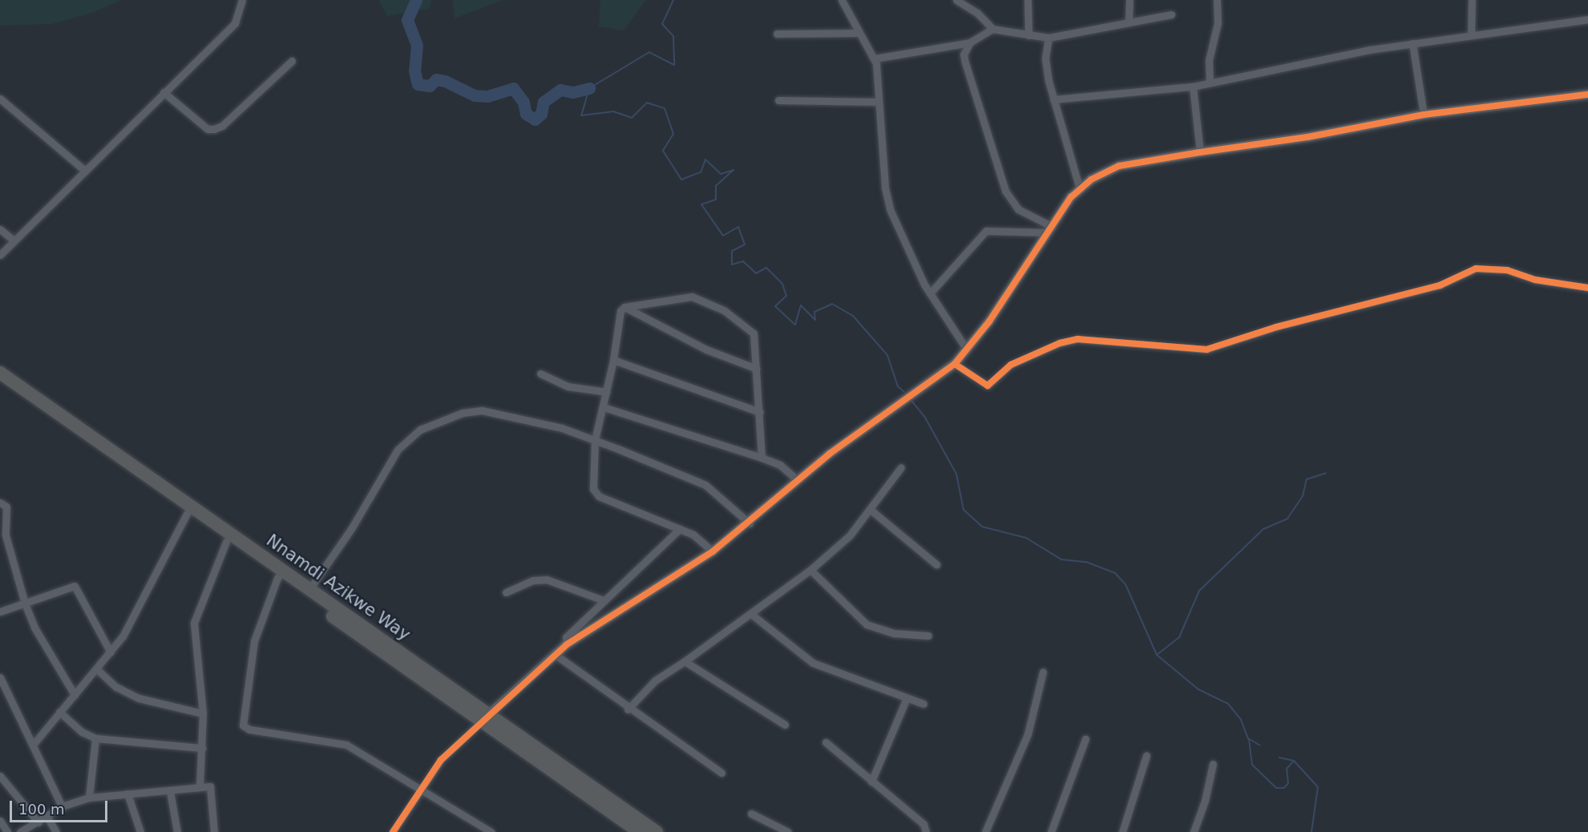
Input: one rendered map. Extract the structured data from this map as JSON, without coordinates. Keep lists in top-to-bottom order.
{
  "streets": {
    "highway": ["Nnamdi Azikwe Way"]
  },
  "scale_bar": "100 m"
}
